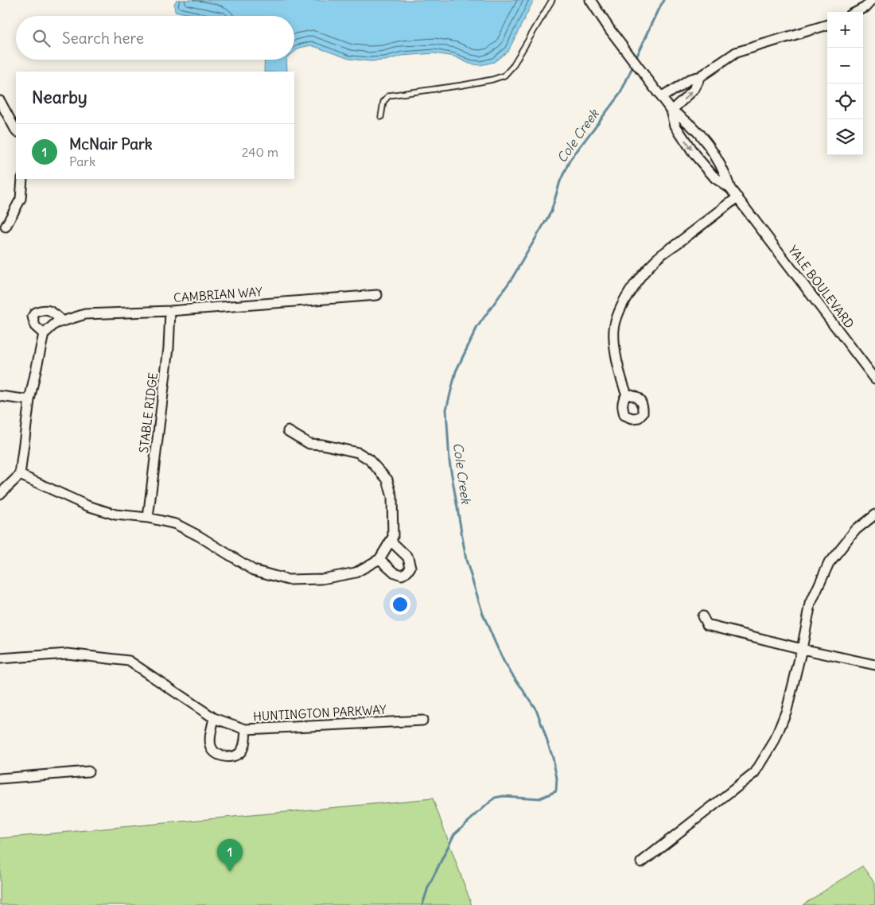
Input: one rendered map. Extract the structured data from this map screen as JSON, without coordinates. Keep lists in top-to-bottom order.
{
  "streets": {
    "street": [
      "YALE BOULEVARD",
      "CAMBRIAN WAY",
      "STABLE RIDGE",
      "HUNTINGTON PARKWAY"
    ]
  },
  "crossings": [
    ["CAMBRIAN WAY", "STABLE RIDGE"]
  ],
  "water": ["Cole Creek"],
  "page": {
    "map_buttons": ["+", "−"],
    "search": "Search here",
    "heading": "Nearby",
    "list": [
      {
        "mark": "1",
        "name": "McNair Park",
        "note": "Park",
        "value": "240 m"
      }
    ],
    "pins": "1"
  }
}
